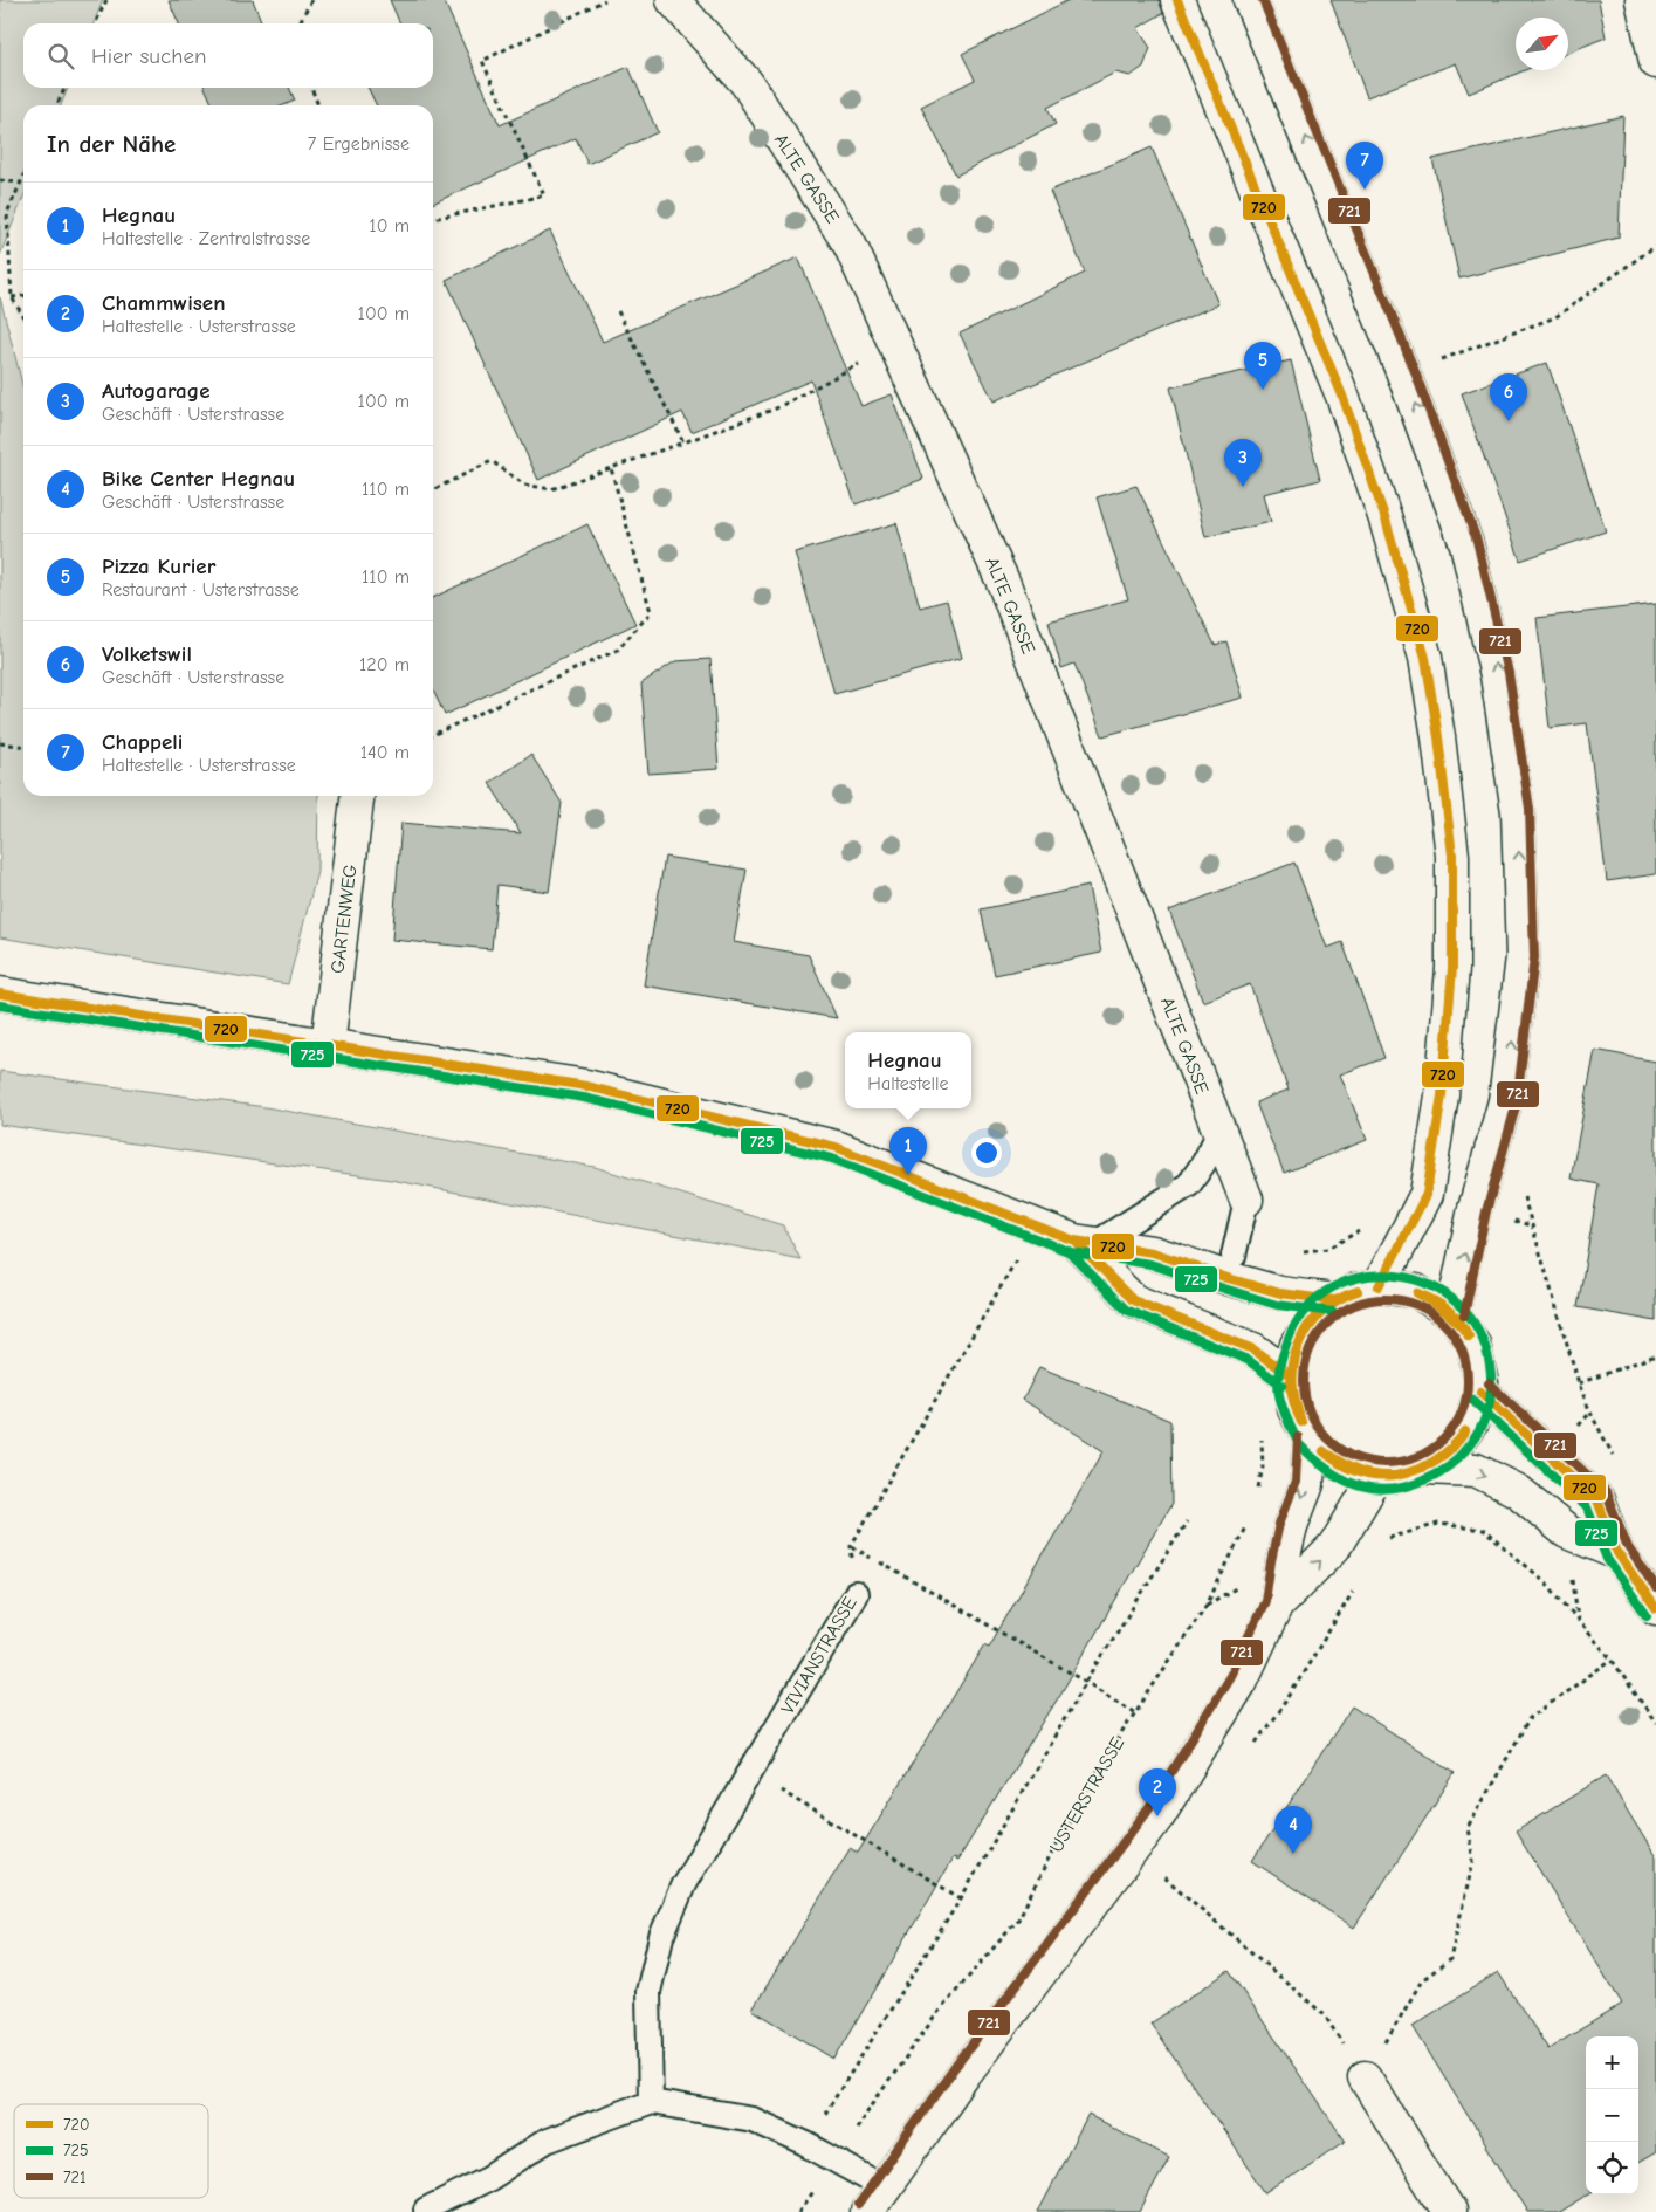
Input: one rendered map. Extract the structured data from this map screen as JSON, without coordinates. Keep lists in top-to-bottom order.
{
  "streets": {
    "main road": ["ALTE GASSE", "GARTENWEG"],
    "lane": ["VIVIANSTRASSE"],
    "path": ["USTERSTRASSE"]
  },
  "lines": ["transit line 720", "transit line 721", "transit line 725"],
  "legend": ["720", "725", "721"],
  "north": "top right",
  "page": {
    "search": "Hier suchen",
    "heading": ["In der Nähe", "7 Ergebnisse"],
    "pins": [
      "7",
      "5",
      "6",
      "3",
      "1",
      "2",
      "4"
    ],
    "list": [
      {
        "mark": "1",
        "name": "Hegnau",
        "note": "Haltestelle · Zentralstrasse",
        "value": "10 m"
      },
      {
        "mark": "2",
        "name": "Chammwisen",
        "note": "Haltestelle · Usterstrasse",
        "value": "100 m"
      },
      {
        "mark": "3",
        "name": "Autogarage",
        "note": "Geschäft · Usterstrasse",
        "value": "100 m"
      },
      {
        "mark": "4",
        "name": "Bike Center Hegnau",
        "note": "Geschäft · Usterstrasse",
        "value": "110 m"
      },
      {
        "mark": "5",
        "name": "Pizza Kurier",
        "note": "Restaurant · Usterstrasse",
        "value": "110 m"
      },
      {
        "mark": "6",
        "name": "Volketswil",
        "note": "Geschäft · Usterstrasse",
        "value": "120 m"
      },
      {
        "mark": "7",
        "name": "Chappeli",
        "note": "Haltestelle · Usterstrasse",
        "value": "140 m"
      }
    ],
    "popup": ["Hegnau", "Haltestelle"],
    "map_buttons": ["+", "−"]
  }
}
